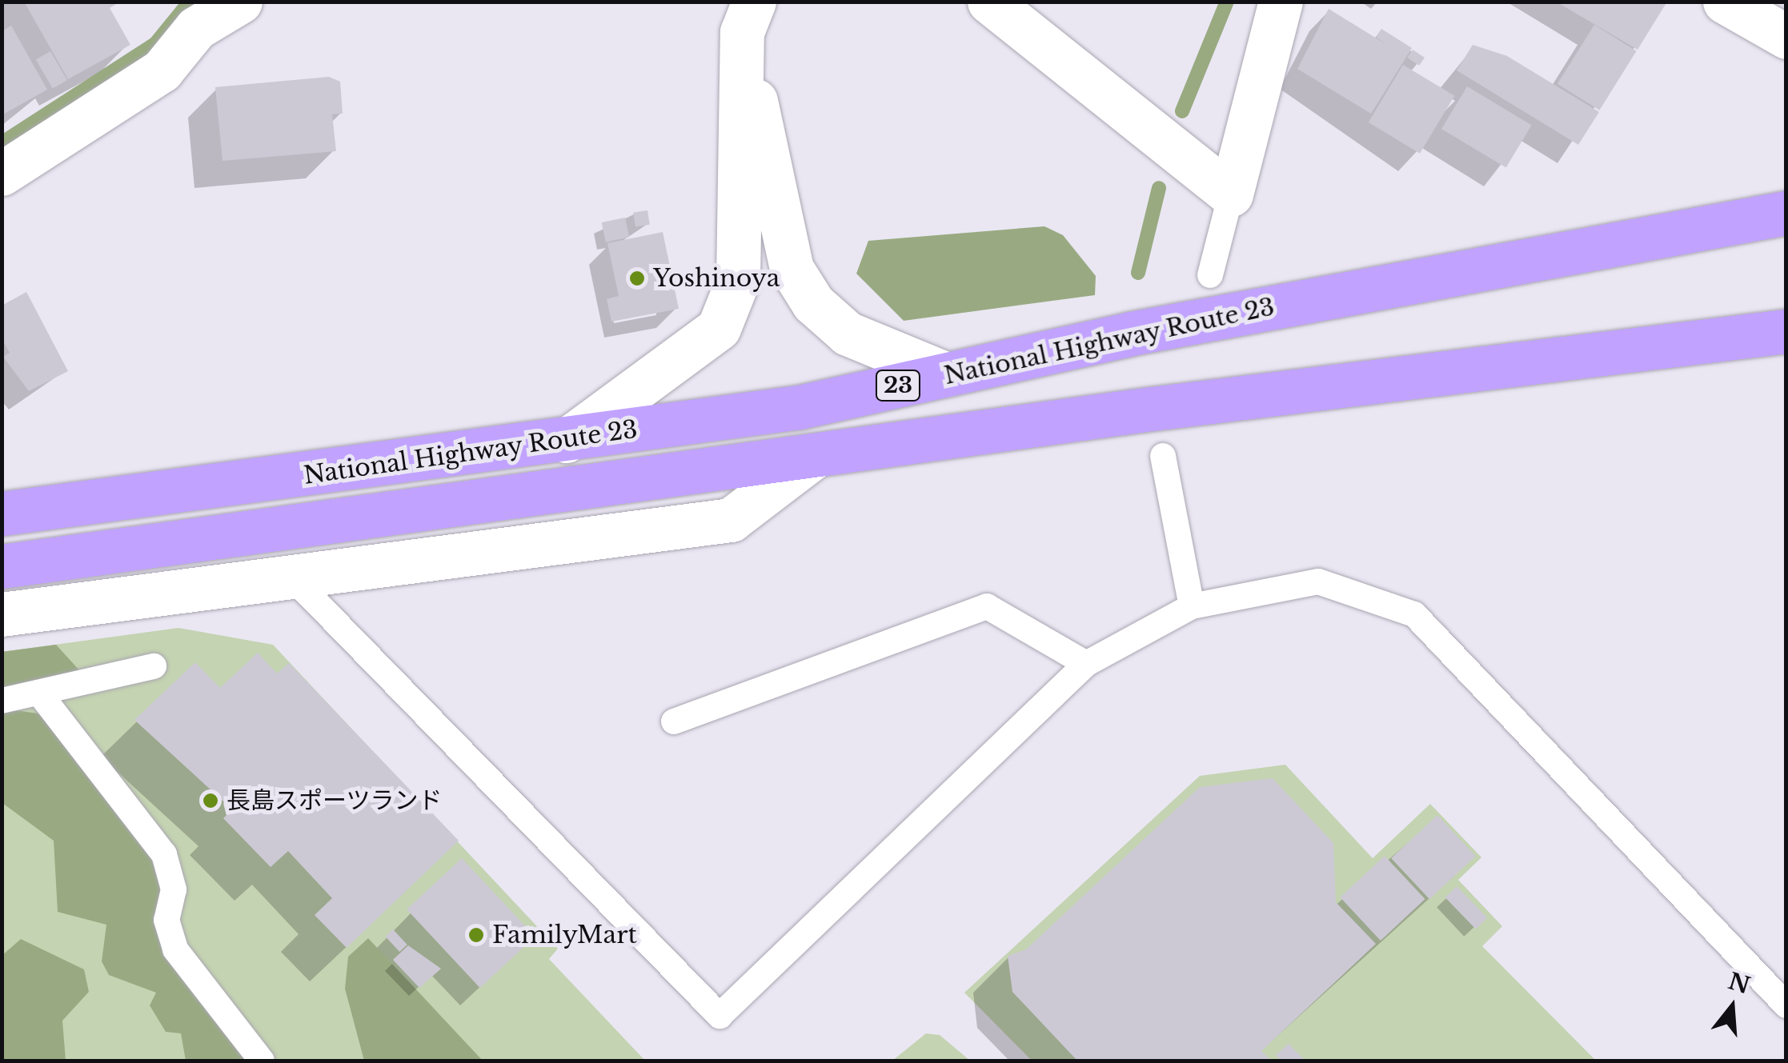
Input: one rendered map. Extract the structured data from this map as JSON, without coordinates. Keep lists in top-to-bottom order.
{
  "streets": {
    "highway": ["National Highway Route 23", "23"]
  },
  "places": ["Yoshinoya", "長島スポーツランド", "FamilyMart"],
  "north": "top"
}
